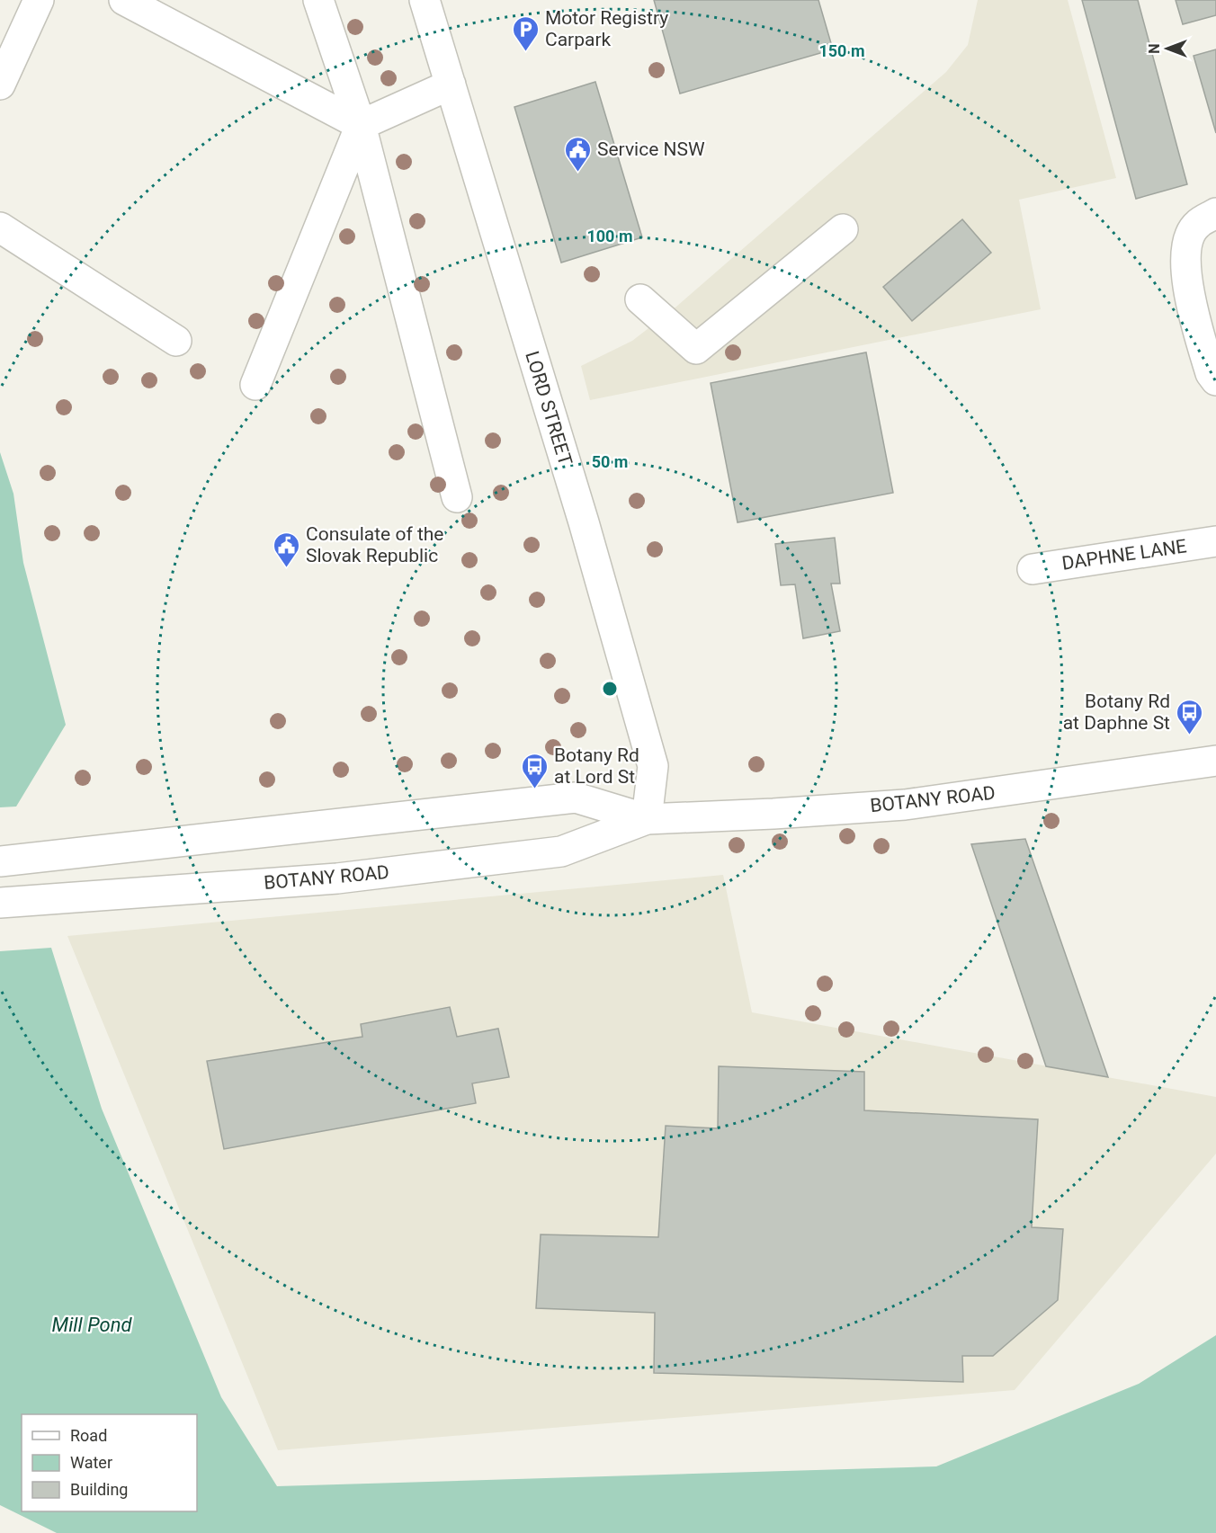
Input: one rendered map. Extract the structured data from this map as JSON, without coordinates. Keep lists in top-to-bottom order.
{
  "streets": {
    "main road": ["LORD STREET", "DAPHNE LANE", "BOTANY ROAD"]
  },
  "crossings": [
    ["LORD STREET", "BOTANY ROAD"]
  ],
  "water": ["Mill Pond"],
  "places": {
    "parking": ["Motor Registry Carpark"],
    "public building": ["Service NSW", "Consulate of the Slovak Republic"],
    "bus stop": ["Botany Rd at Daphne St", "Botany Rd at Lord St"]
  },
  "legend": ["Road", "Water", "Building"],
  "north": "left",
  "rings": ["150 m", "100 m", "50 m"]
}
